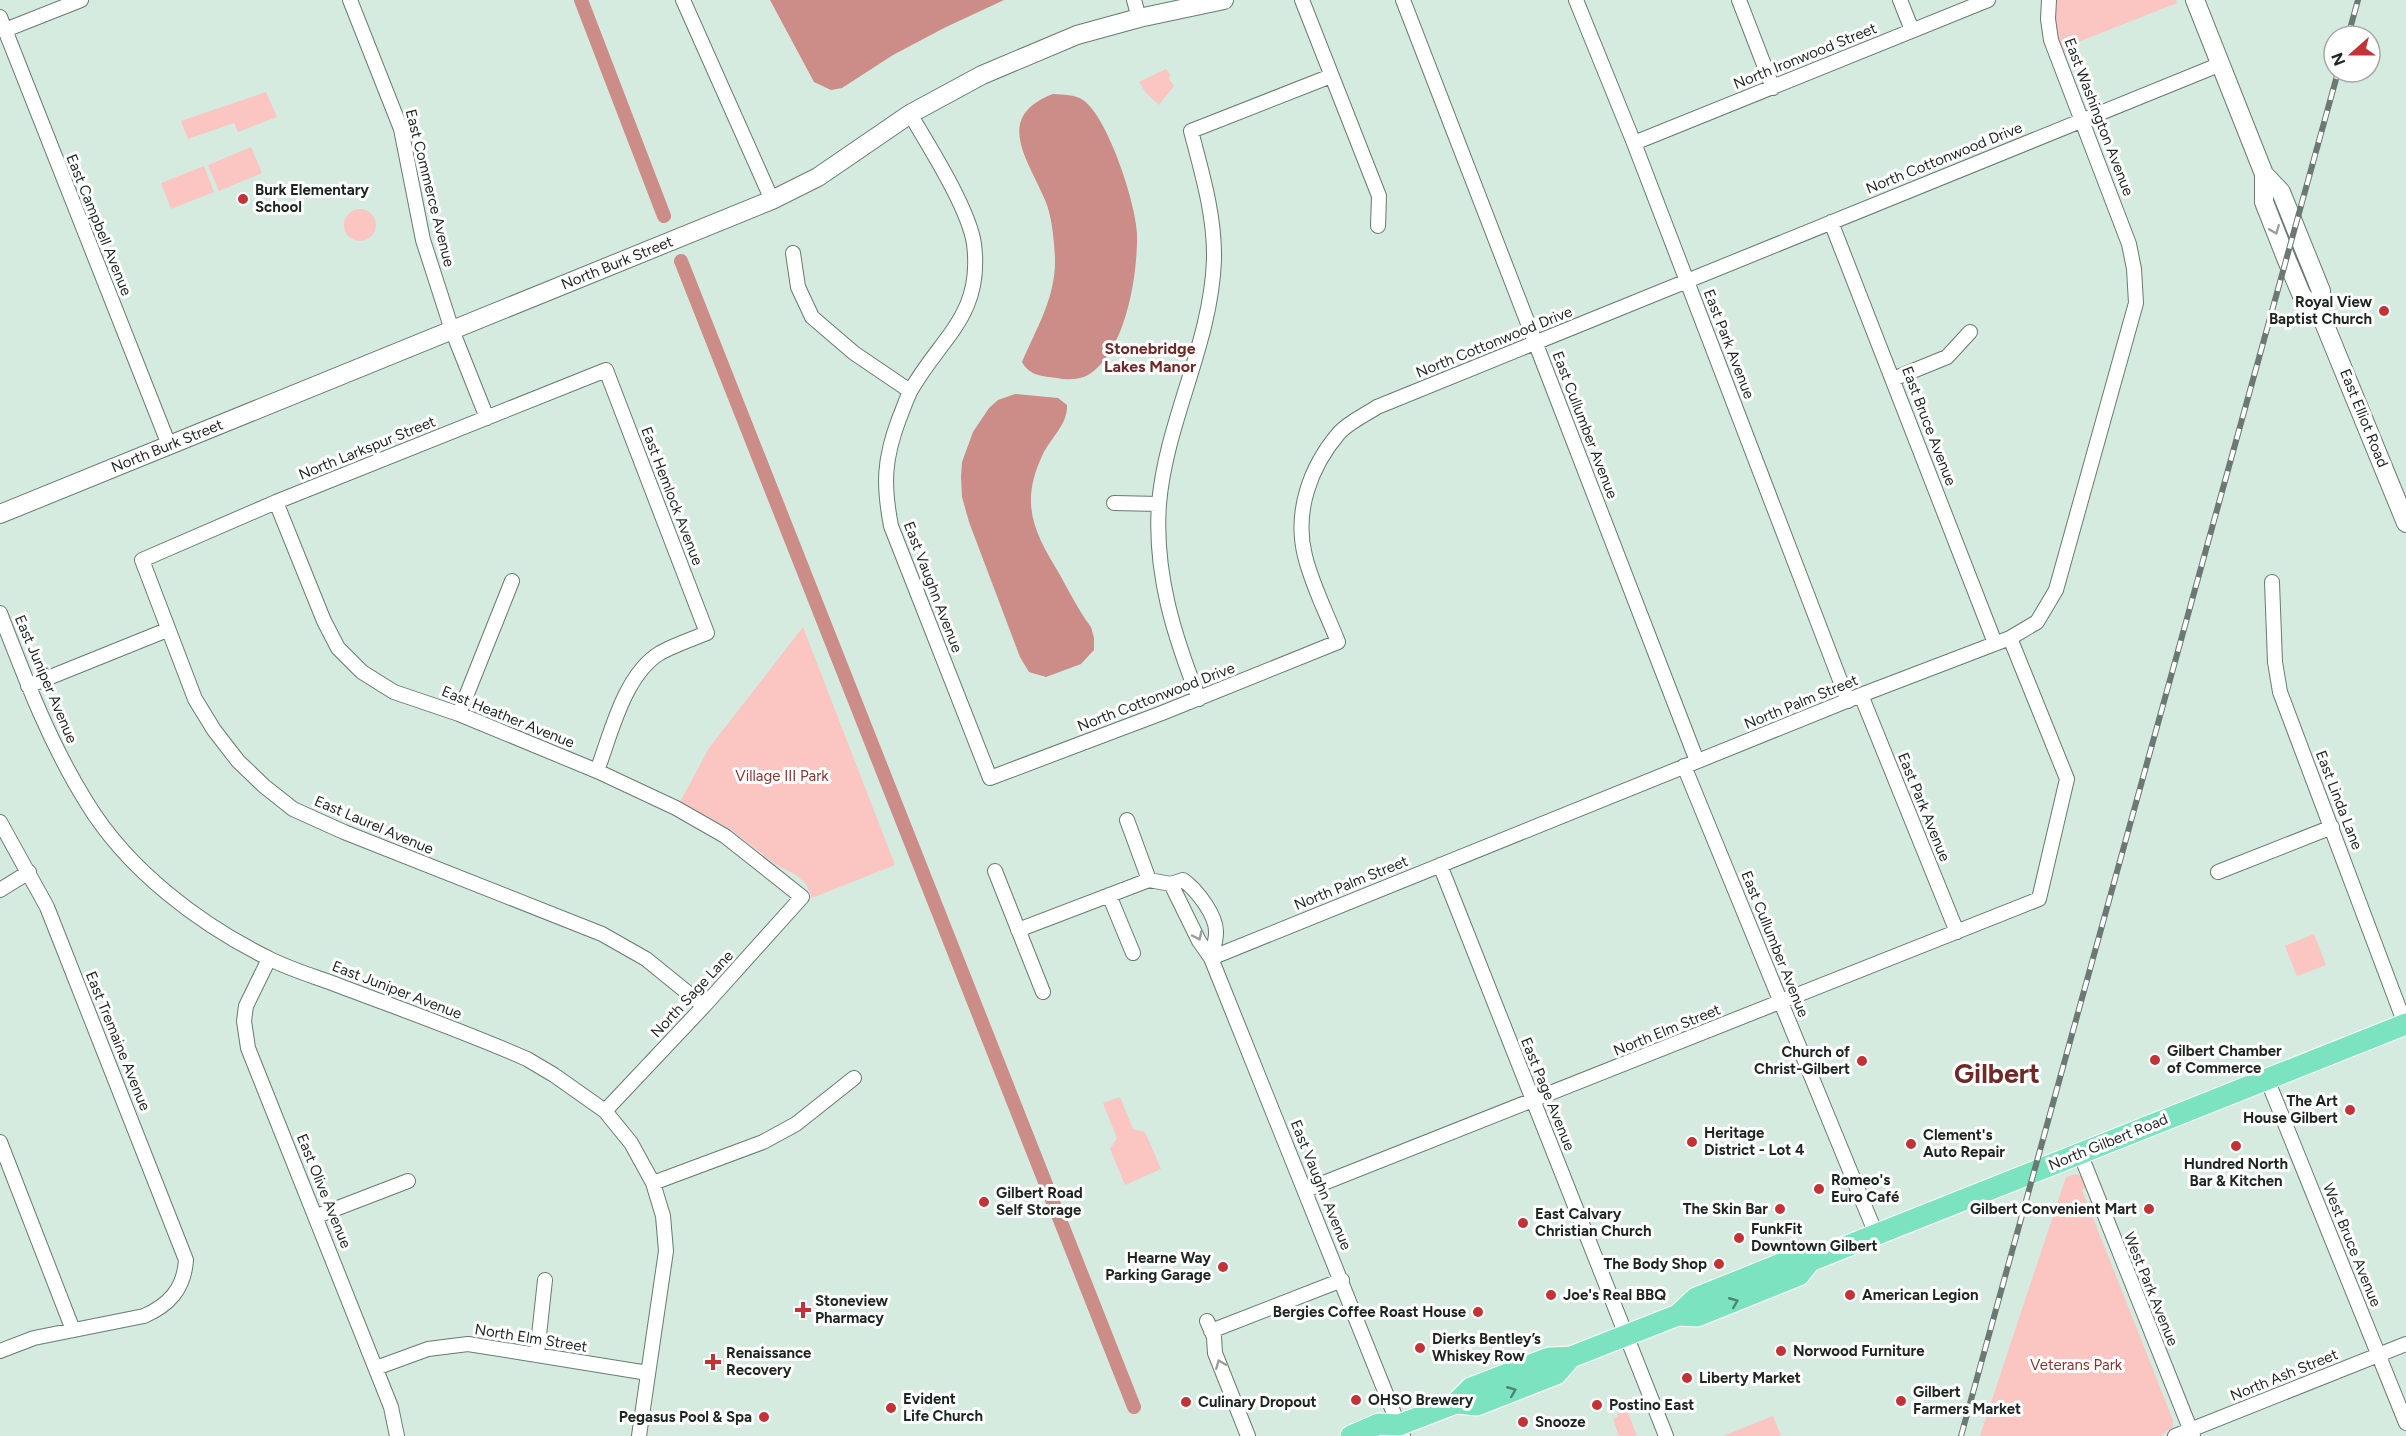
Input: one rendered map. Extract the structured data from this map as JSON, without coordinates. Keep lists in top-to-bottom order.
{
  "streets": {
    "main road": ["North Gilbert Road"],
    "street": [
      "North Ironwood Street",
      "East Washington Avenue",
      "North Cottonwood Drive",
      "East Commerce Avenue",
      "East Campbell Avenue",
      "North Burk Street",
      "East Park Avenue",
      "East Elliot Road",
      "East Cullumber Avenue",
      "East Bruce Avenue",
      "North Larkspur Street",
      "East Hemlock Avenue",
      "East Vaughn Avenue",
      "East Juniper Avenue",
      "North Palm Street",
      "East Heather Avenue",
      "East Linda Lane",
      "East Laurel Avenue",
      "North Sage Lane",
      "North Elm Street",
      "East Tremaine Avenue",
      "East Page Avenue",
      "East Olive Avenue",
      "West Bruce Avenue",
      "West Park Avenue",
      "North Ash Street"
    ]
  },
  "crossings": [
    ["North Ironwood Street", "East Park Avenue"],
    ["East Washington Avenue", "North Cottonwood Drive"],
    ["East Washington Avenue", "North Palm Street"],
    ["North Cottonwood Drive", "East Park Avenue"],
    ["North Cottonwood Drive", "East Elliot Road"],
    ["North Cottonwood Drive", "East Cullumber Avenue"],
    ["North Cottonwood Drive", "East Bruce Avenue"],
    ["North Cottonwood Drive", "East Vaughn Avenue"],
    ["East Commerce Avenue", "North Burk Street"],
    ["East Commerce Avenue", "North Larkspur Street"],
    ["East Campbell Avenue", "North Burk Street"],
    ["North Burk Street", "East Vaughn Avenue"],
    ["East Park Avenue", "North Palm Street"],
    ["East Park Avenue", "North Elm Street"],
    ["East Cullumber Avenue", "North Palm Street"],
    ["East Cullumber Avenue", "North Elm Street"],
    ["East Cullumber Avenue", "North Gilbert Road"],
    ["East Bruce Avenue", "North Palm Street"],
    ["North Larkspur Street", "East Hemlock Avenue"],
    ["North Larkspur Street", "East Heather Avenue"],
    ["North Larkspur Street", "East Laurel Avenue"],
    ["East Hemlock Avenue", "East Heather Avenue"],
    ["East Vaughn Avenue", "North Palm Street"],
    ["East Vaughn Avenue", "North Elm Street"],
    ["East Vaughn Avenue", "North Gilbert Road"],
    ["East Juniper Avenue", "North Sage Lane"],
    ["East Juniper Avenue", "North Elm Street"],
    ["East Juniper Avenue", "East Olive Avenue"],
    ["North Palm Street", "North Elm Street"],
    ["North Palm Street", "East Page Avenue"],
    ["East Heather Avenue", "North Sage Lane"],
    ["East Linda Lane", "North Gilbert Road"],
    ["East Laurel Avenue", "North Sage Lane"],
    ["North Elm Street", "East Page Avenue"],
    ["North Elm Street", "East Olive Avenue"],
    ["East Page Avenue", "North Gilbert Road"],
    ["North Gilbert Road", "West Bruce Avenue"],
    ["North Gilbert Road", "West Park Avenue"],
    ["West Bruce Avenue", "North Ash Street"],
    ["West Park Avenue", "North Ash Street"]
  ],
  "districts": ["Stonebridge Lakes Manor", "Gilbert"],
  "parks": ["Village III Park", "Veterans Park"],
  "places": {
    "other": [
      "Burk Elementary School",
      "Royal View Baptist Church",
      "Gilbert Chamber of Commerce",
      "Church of Christ-Gilbert",
      "The Art House Gilbert",
      "Heritage District - Lot 4",
      "Clement's Auto Repair",
      "Hundred North Bar & Kitchen",
      "Romeo's Euro Café",
      "Gilbert Road Self Storage",
      "The Skin Bar",
      "Gilbert Convenient Mart",
      "East Calvary Christian Church",
      "FunkFit Downtown Gilbert",
      "The Body Shop",
      "Hearne Way Parking Garage",
      "Joe's Real BBQ",
      "American Legion",
      "Bergies Coffee Roast House",
      "Dierks Bentley’s Whiskey Row",
      "Norwood Furniture",
      "Liberty Market",
      "OHSO Brewery",
      "Gilbert Farmers Market",
      "Culinary Dropout",
      "Postino East",
      "Evident Life Church",
      "Pegasus Pool & Spa",
      "Snooze"
    ],
    "health": ["Stoneview Pharmacy", "Renaissance Recovery"]
  },
  "north": "left"
}
